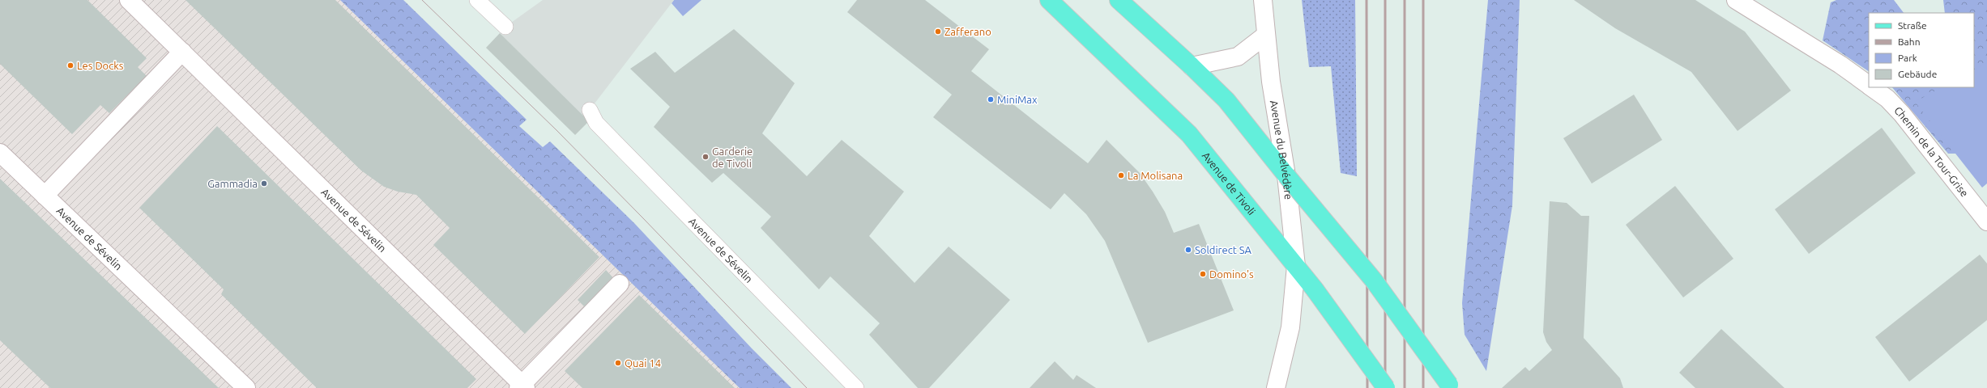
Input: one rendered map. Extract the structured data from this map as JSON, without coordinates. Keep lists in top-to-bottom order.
{
  "streets": {
    "main road": ["Avenue de Tivoli"],
    "street": ["Avenue du Belvédère", "Chemin de la Tour-Grise", "Avenue de Sévelin"]
  },
  "crossings": [
    ["Avenue du Belvédère", "Avenue de Tivoli"]
  ],
  "places": [
    "Zafferano",
    "Les Docks",
    "MiniMax",
    "Garderie de Tivoli",
    "La Molisana",
    "Gammadia",
    "Soldirect SA",
    "Domino's",
    "Quai 14"
  ],
  "legend": [
    "Straße",
    "Bahn",
    "Park",
    "Gebäude"
  ]
}
